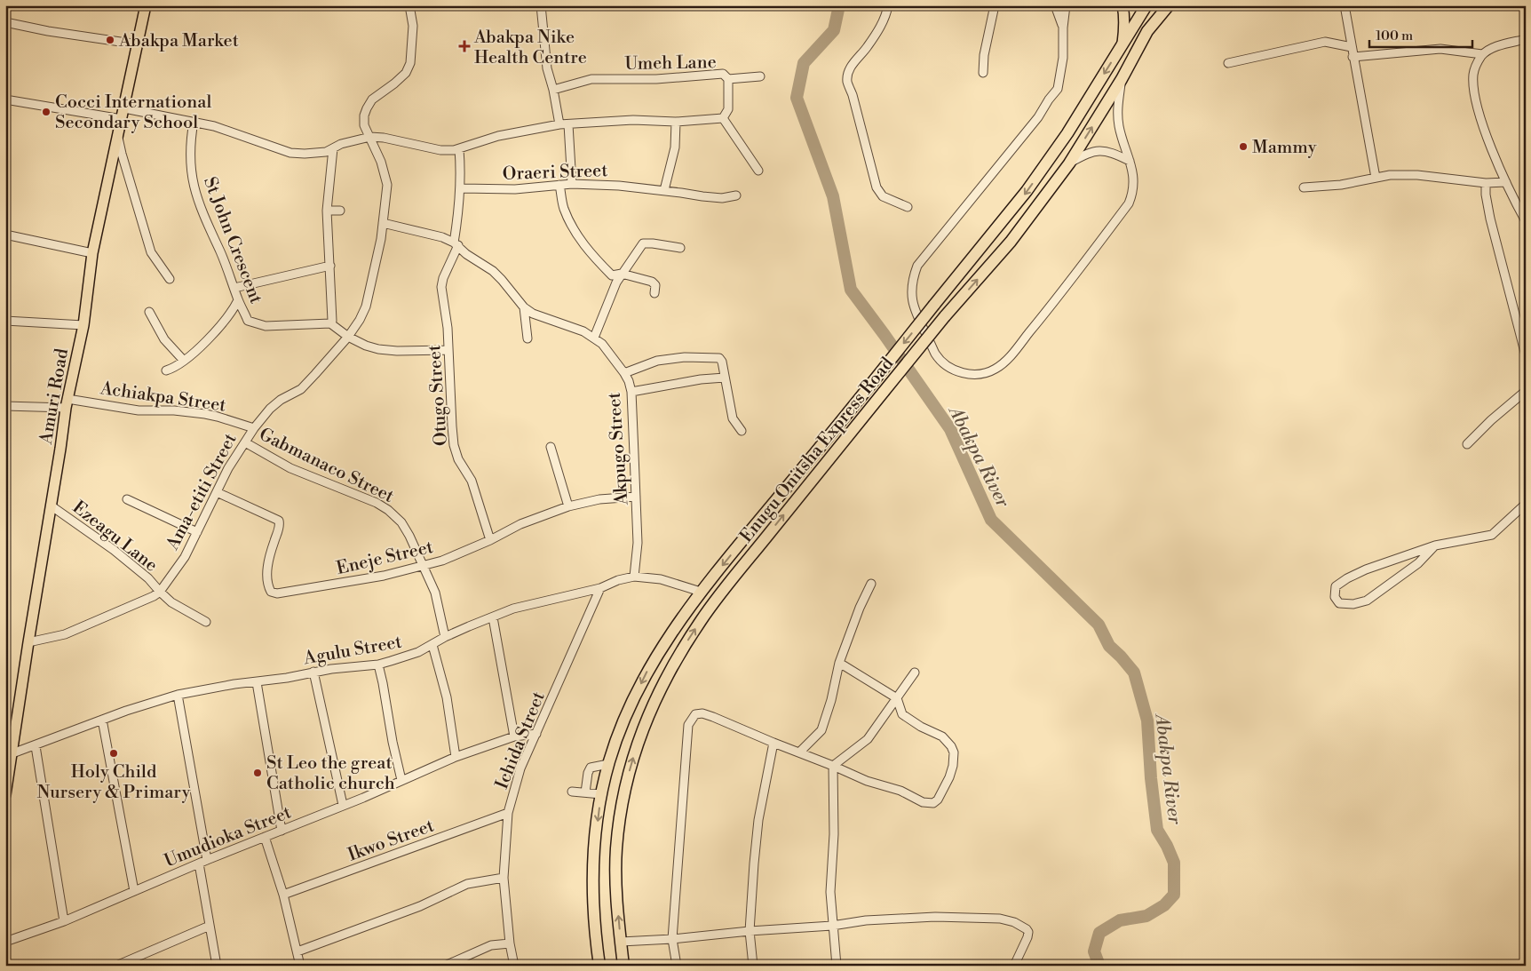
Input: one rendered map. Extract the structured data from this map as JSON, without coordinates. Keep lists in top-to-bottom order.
{
  "streets": {
    "highway": ["Enugu Onitsha Express Road"],
    "main road": ["Amuri Road"],
    "street": [
      "Umeh Lane",
      "Oraeri Street",
      "St John Crescent",
      "Otugo Street",
      "Achiakpa Street",
      "Akpugo Street",
      "Gabmanaco Street",
      "Ama-etiti Street",
      "Ezeagu Lane",
      "Eneje Street",
      "Agulu Street",
      "Ichida Street",
      "Umudioka Street",
      "Ikwo Street"
    ]
  },
  "crossings": [
    ["Oraeri Street", "Otugo Street"],
    ["Otugo Street", "Akpugo Street"],
    ["Otugo Street", "Eneje Street"],
    ["Amuri Road", "Achiakpa Street"],
    ["Amuri Road", "Ama-etiti Street"],
    ["Amuri Road", "Ezeagu Lane"],
    ["Amuri Road", "Agulu Street"],
    ["Achiakpa Street", "Ama-etiti Street"],
    ["Akpugo Street", "Ama-etiti Street"],
    ["Akpugo Street", "Eneje Street"],
    ["Akpugo Street", "Agulu Street"],
    ["Enugu Onitsha Express Road", "Agulu Street"],
    ["Gabmanaco Street", "Ama-etiti Street"],
    ["Gabmanaco Street", "Eneje Street"],
    ["Gabmanaco Street", "Agulu Street"],
    ["Ama-etiti Street", "Ezeagu Lane"],
    ["Ama-etiti Street", "Eneje Street"],
    ["Agulu Street", "Ichida Street"],
    ["Ichida Street", "Umudioka Street"],
    ["Ichida Street", "Ikwo Street"]
  ],
  "water": ["Abakpa River"],
  "places": {
    "other": [
      "Abakpa Market",
      "Cocci International Secondary School",
      "Mammy",
      "Holy Child Nursery & Primary",
      "St Leo the great Catholic church"
    ],
    "health": ["Abakpa Nike Health Centre"]
  },
  "scale_bar": "100 m"
}
